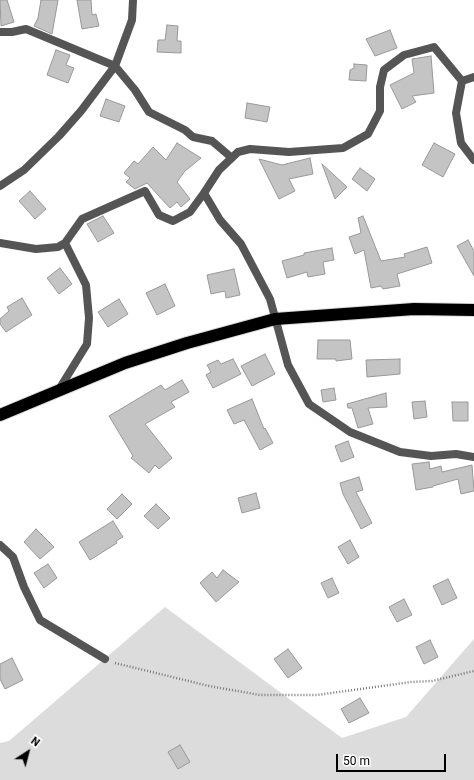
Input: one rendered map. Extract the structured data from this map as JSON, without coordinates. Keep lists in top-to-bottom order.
{
  "scale_bar": "50 m",
  "north": "top right"
}
